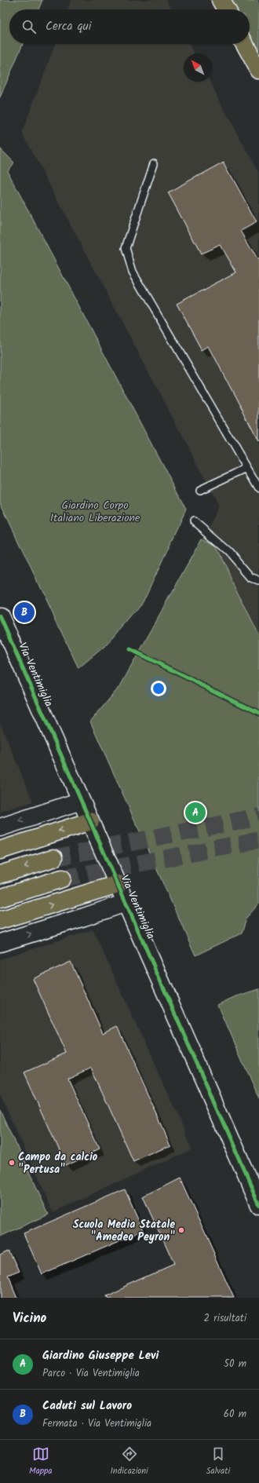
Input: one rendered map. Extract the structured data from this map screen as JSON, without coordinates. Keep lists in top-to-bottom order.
{
  "streets": {
    "street": ["Via Ventimiglia"]
  },
  "parks": ["Giardino Corpo Italiano Liberazione"],
  "places": ["Campo da calcio \"Pertusa\"", "Scuola Media Statale \"Amedeo Peyron\""],
  "north": "top left",
  "page": {
    "search": "Cerca qui",
    "pins": ["B", "A"],
    "heading": ["Vicino", "2 risultati"],
    "list": [
      {
        "mark": "A",
        "name": "Giardino Giuseppe Levi",
        "note": "Parco · Via Ventimiglia",
        "value": "50 m"
      },
      {
        "mark": "B",
        "name": "Caduti sul Lavoro",
        "note": "Fermata · Via Ventimiglia",
        "value": "60 m"
      }
    ],
    "nav": ["Mappa", "Indicazioni", "Salvati"]
  }
}
